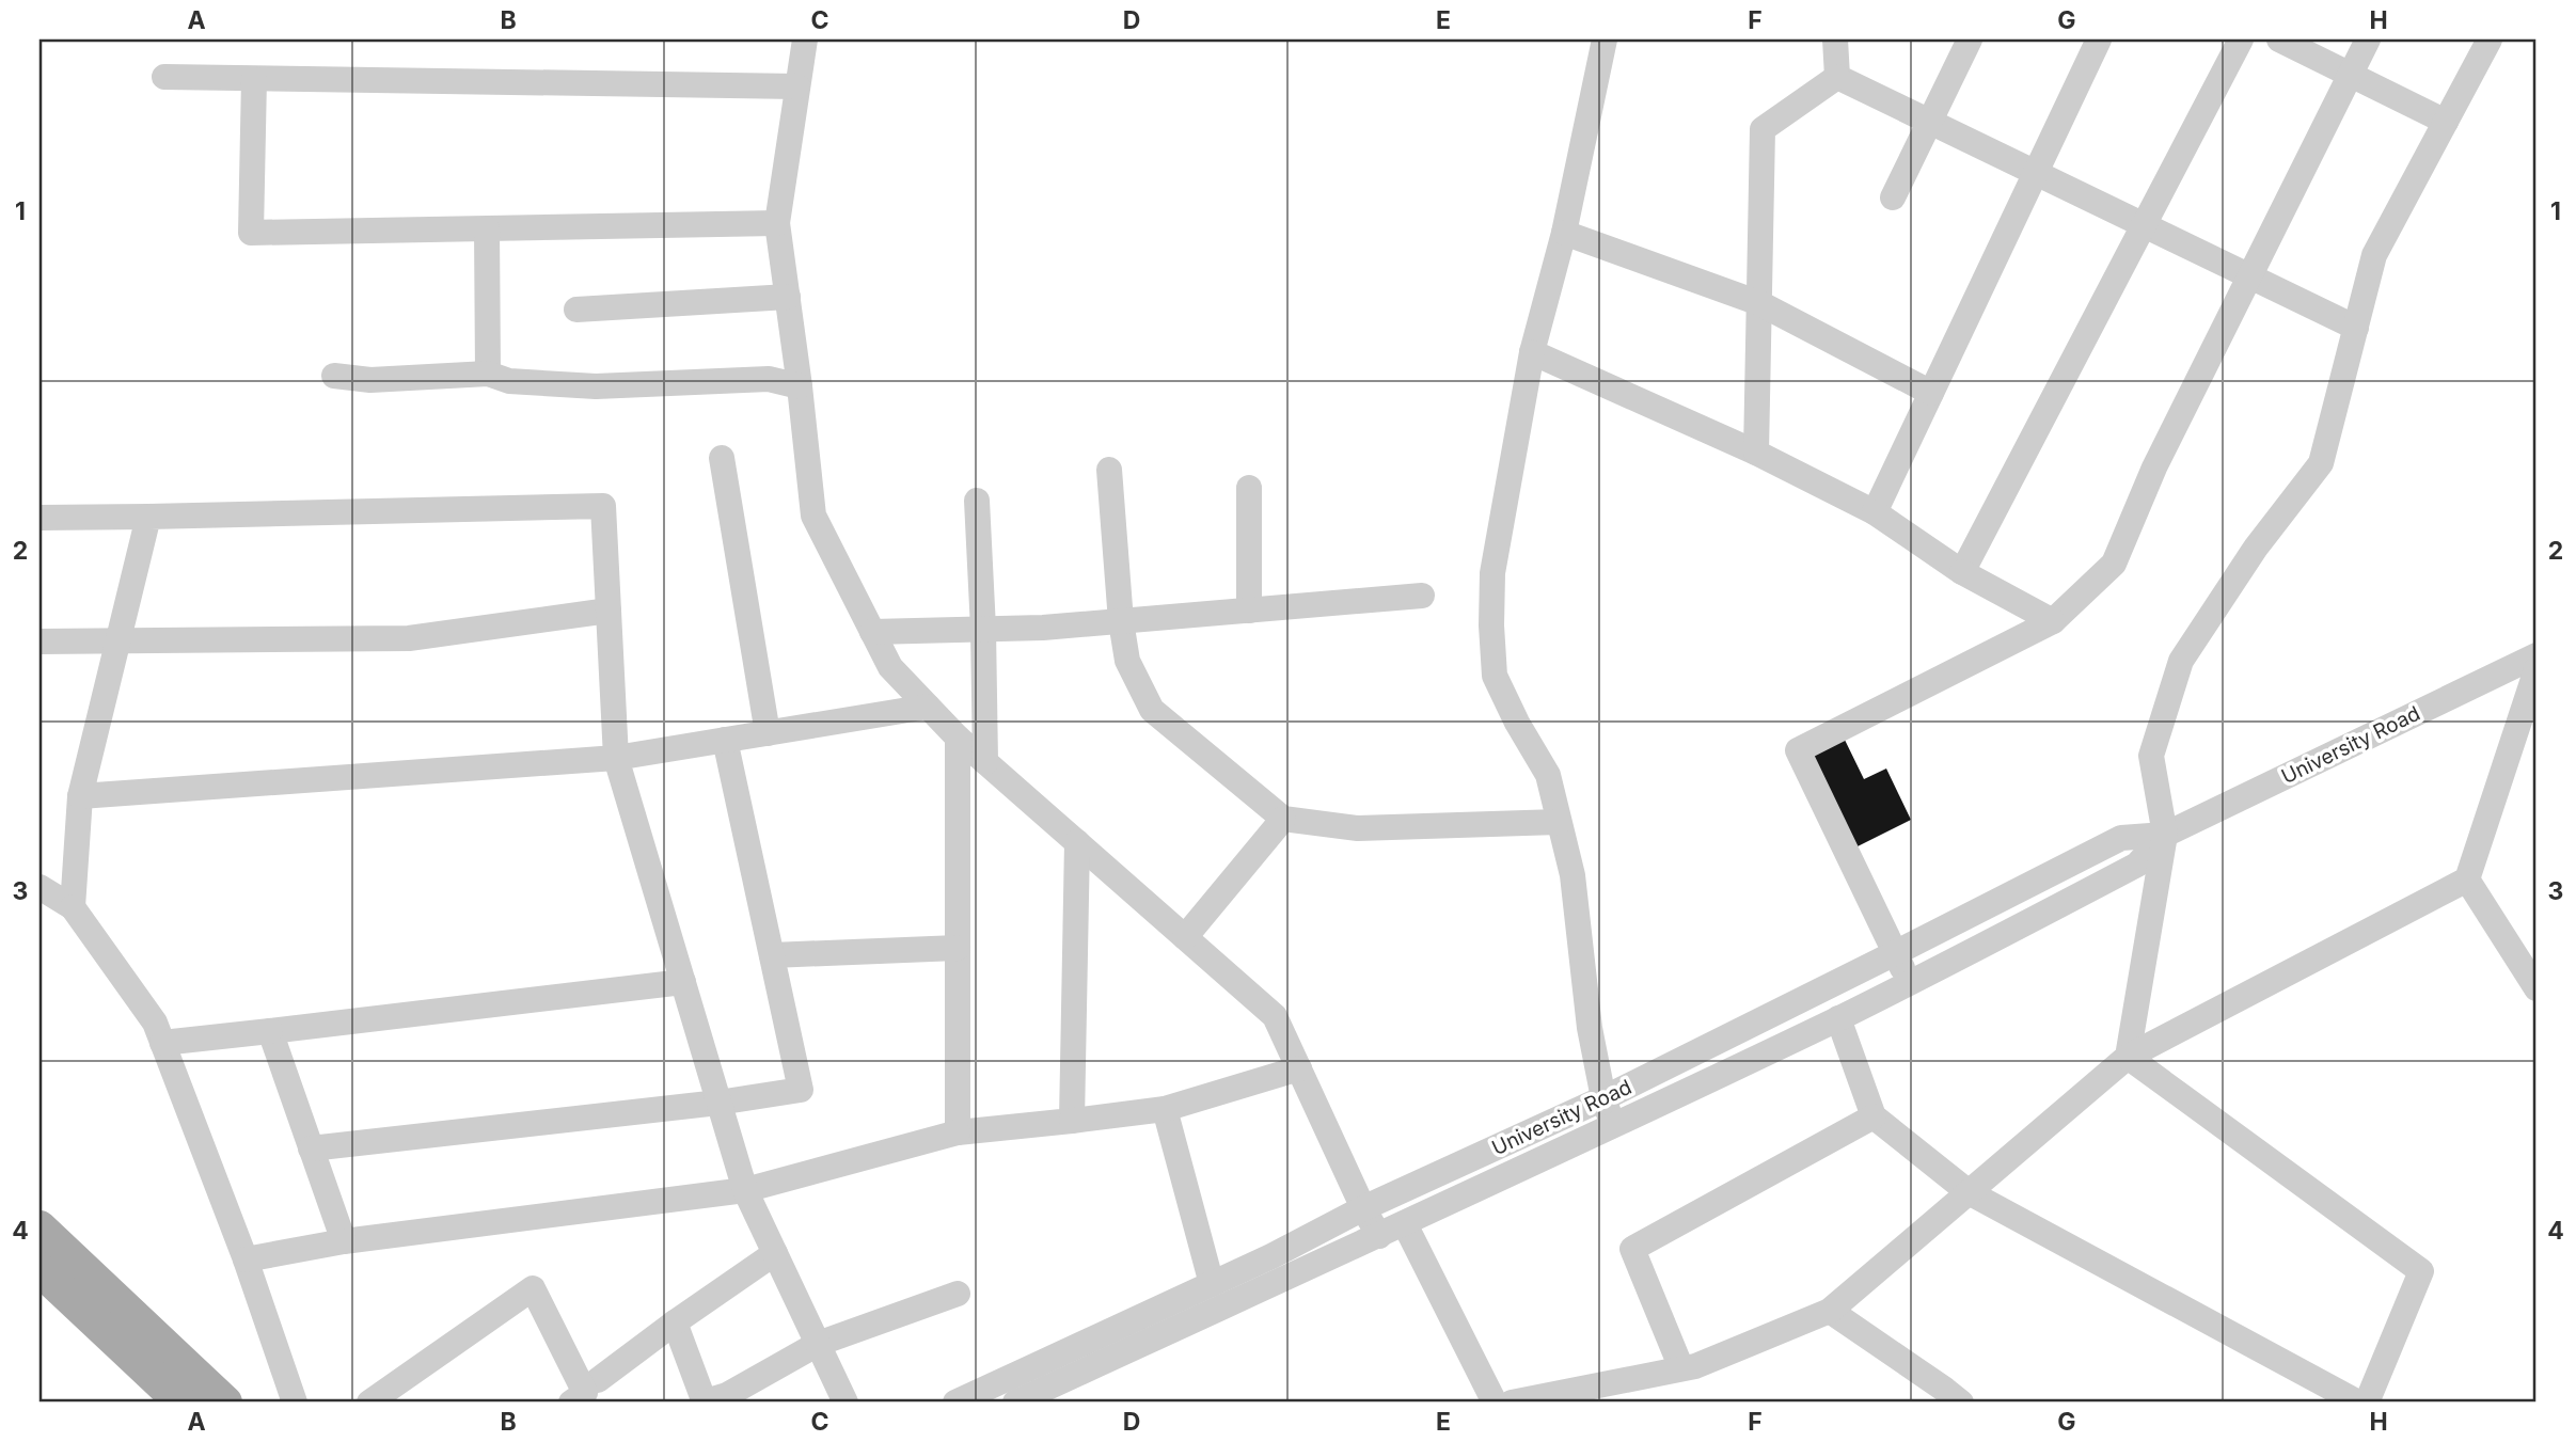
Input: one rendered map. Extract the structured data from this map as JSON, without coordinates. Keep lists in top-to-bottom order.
{
  "streets": {
    "street": ["University Road"]
  },
  "grid": {
    "columns": [
      "A",
      "B",
      "C",
      "D",
      "E",
      "F",
      "G",
      "H"
    ],
    "rows": [
      "1",
      "2",
      "3",
      "4"
    ]
  }
}
